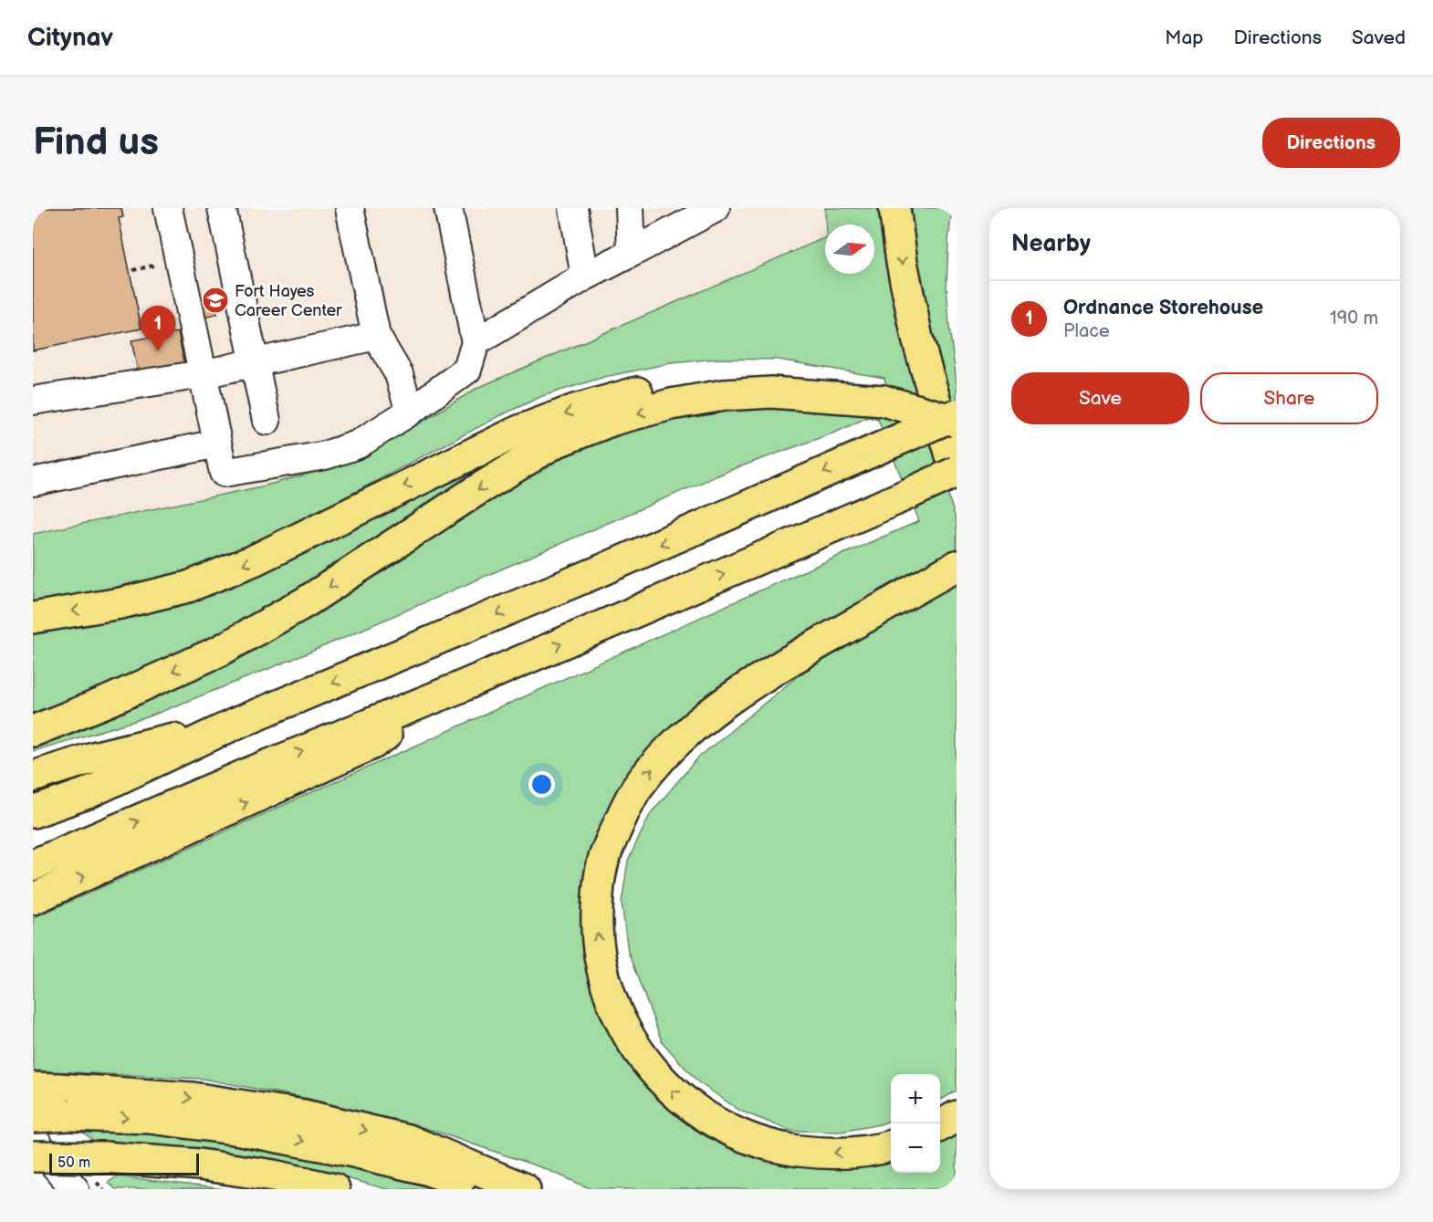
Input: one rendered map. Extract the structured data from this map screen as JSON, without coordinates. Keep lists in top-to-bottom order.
{
  "places": {
    "school or university": ["Fort Hayes Career Center"]
  },
  "scale_bar": "50 m",
  "north": "right",
  "page": {
    "header": "Citynav",
    "nav": ["Map", "Directions", "Saved"],
    "buttons": [
      "Directions",
      ["Save", "Share"]
    ],
    "title": "Find us",
    "heading": "Nearby",
    "list": [
      {
        "mark": "1",
        "name": "Ordnance Storehouse",
        "note": "Place",
        "value": "190 m"
      }
    ],
    "pins": "1",
    "map_buttons": ["+", "−"],
    "scale": "50 m"
  }
}
